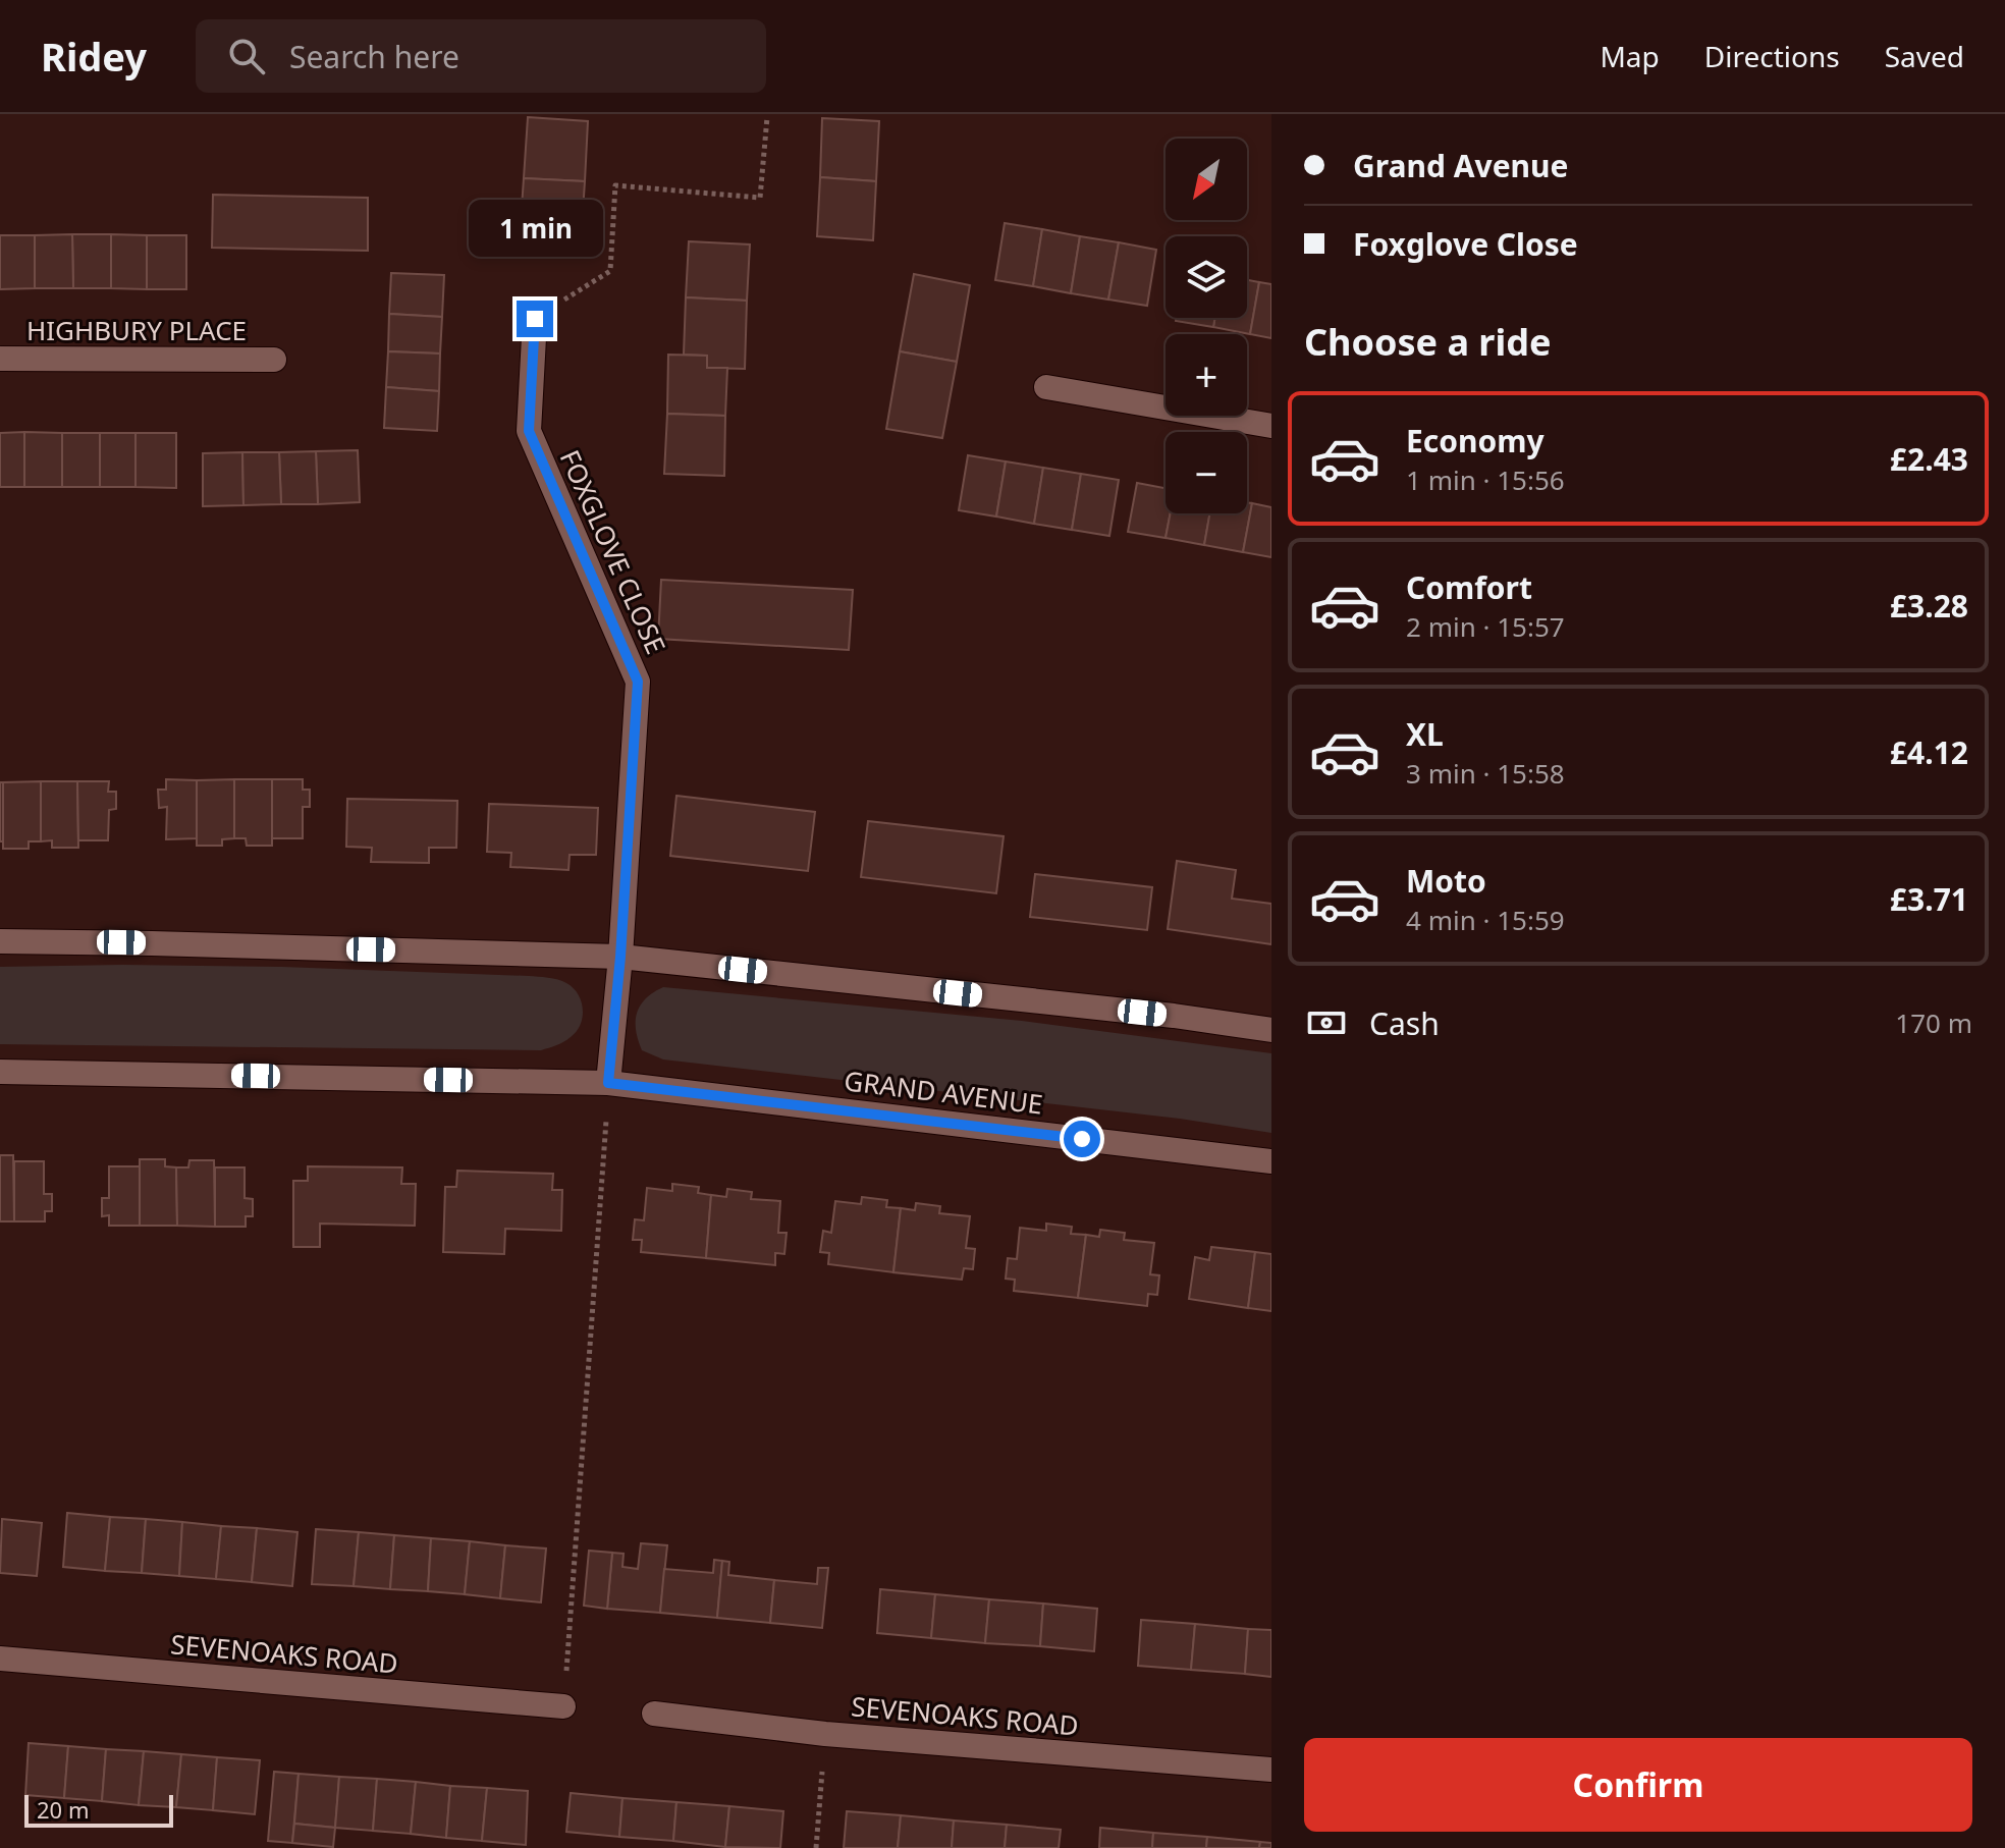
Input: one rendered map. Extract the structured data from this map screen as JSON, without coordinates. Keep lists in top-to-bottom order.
{
  "streets": {
    "street": [
      "HIGHBURY PLACE",
      "FOXGLOVE CLOSE",
      "GRAND AVENUE",
      "SEVENOAKS ROAD"
    ]
  },
  "scale_bar": "20 m",
  "north": "bottom left",
  "page": {
    "header": "Ridey",
    "search": "Search here",
    "nav": ["Map", "Directions", "Saved"],
    "banner": ["Grand Avenue", "Foxglove Close"],
    "map_buttons": ["+", "−"],
    "bubble": "1 min",
    "heading": "Choose a ride",
    "list": [
      {
        "name": "Economy",
        "note": "1 min · 15:56",
        "value": "£2.43"
      },
      {
        "name": "Comfort",
        "note": "2 min · 15:57",
        "value": "£3.28"
      },
      {
        "name": "XL",
        "note": "3 min · 15:58",
        "value": "£4.12"
      },
      {
        "name": "Moto",
        "note": "4 min · 15:59",
        "value": "£3.71"
      }
    ],
    "pay": ["Cash", "170 m"],
    "buttons": "Confirm",
    "scale": "20 m"
  }
}
